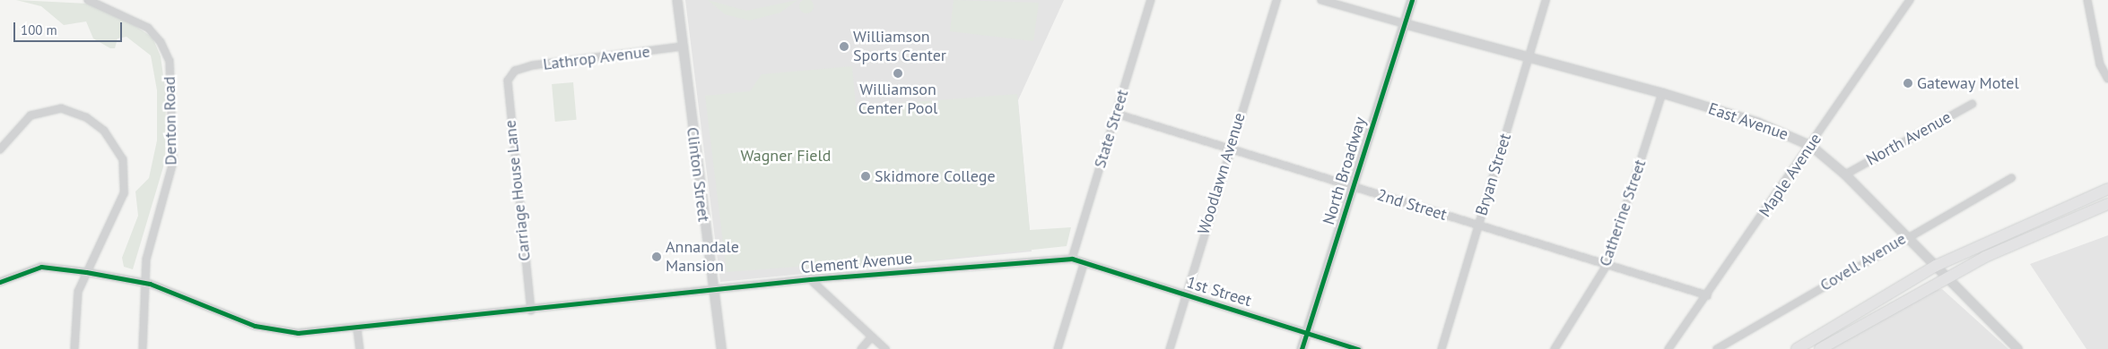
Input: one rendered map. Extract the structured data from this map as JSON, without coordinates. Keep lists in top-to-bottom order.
{
  "streets": {
    "street": [
      "Lathrop Avenue",
      "Denton Road",
      "East Avenue",
      "State Street",
      "North Avenue",
      "North Broadway",
      "Woodlawn Avenue",
      "Clinton Street",
      "Bryan Street",
      "Maple Avenue",
      "Carriage House Lane",
      "2nd Street",
      "Catherine Street",
      "Covell Avenue",
      "Clement Avenue",
      "1st Street"
    ]
  },
  "crossings": [
    ["Lathrop Avenue", "Clinton Street"],
    ["Lathrop Avenue", "Carriage House Lane"],
    ["Denton Road", "Clement Avenue"],
    ["East Avenue", "North Avenue"],
    ["East Avenue", "North Broadway"],
    ["East Avenue", "Bryan Street"],
    ["East Avenue", "Maple Avenue"],
    ["East Avenue", "Catherine Street"],
    ["East Avenue", "Covell Avenue"],
    ["State Street", "2nd Street"],
    ["State Street", "Clement Avenue"],
    ["State Street", "1st Street"],
    ["North Broadway", "2nd Street"],
    ["North Broadway", "1st Street"],
    ["Woodlawn Avenue", "2nd Street"],
    ["Woodlawn Avenue", "1st Street"],
    ["Clinton Street", "Clement Avenue"],
    ["Bryan Street", "2nd Street"],
    ["Maple Avenue", "2nd Street"],
    ["Carriage House Lane", "Clement Avenue"],
    ["2nd Street", "Catherine Street"],
    ["Clement Avenue", "1st Street"]
  ],
  "parks": ["Wagner Field"],
  "places": [
    "Williamson Sports Center",
    "Williamson Center Pool",
    "Gateway Motel",
    "Skidmore College",
    "Annandale Mansion"
  ],
  "scale_bar": "100 m"
}
